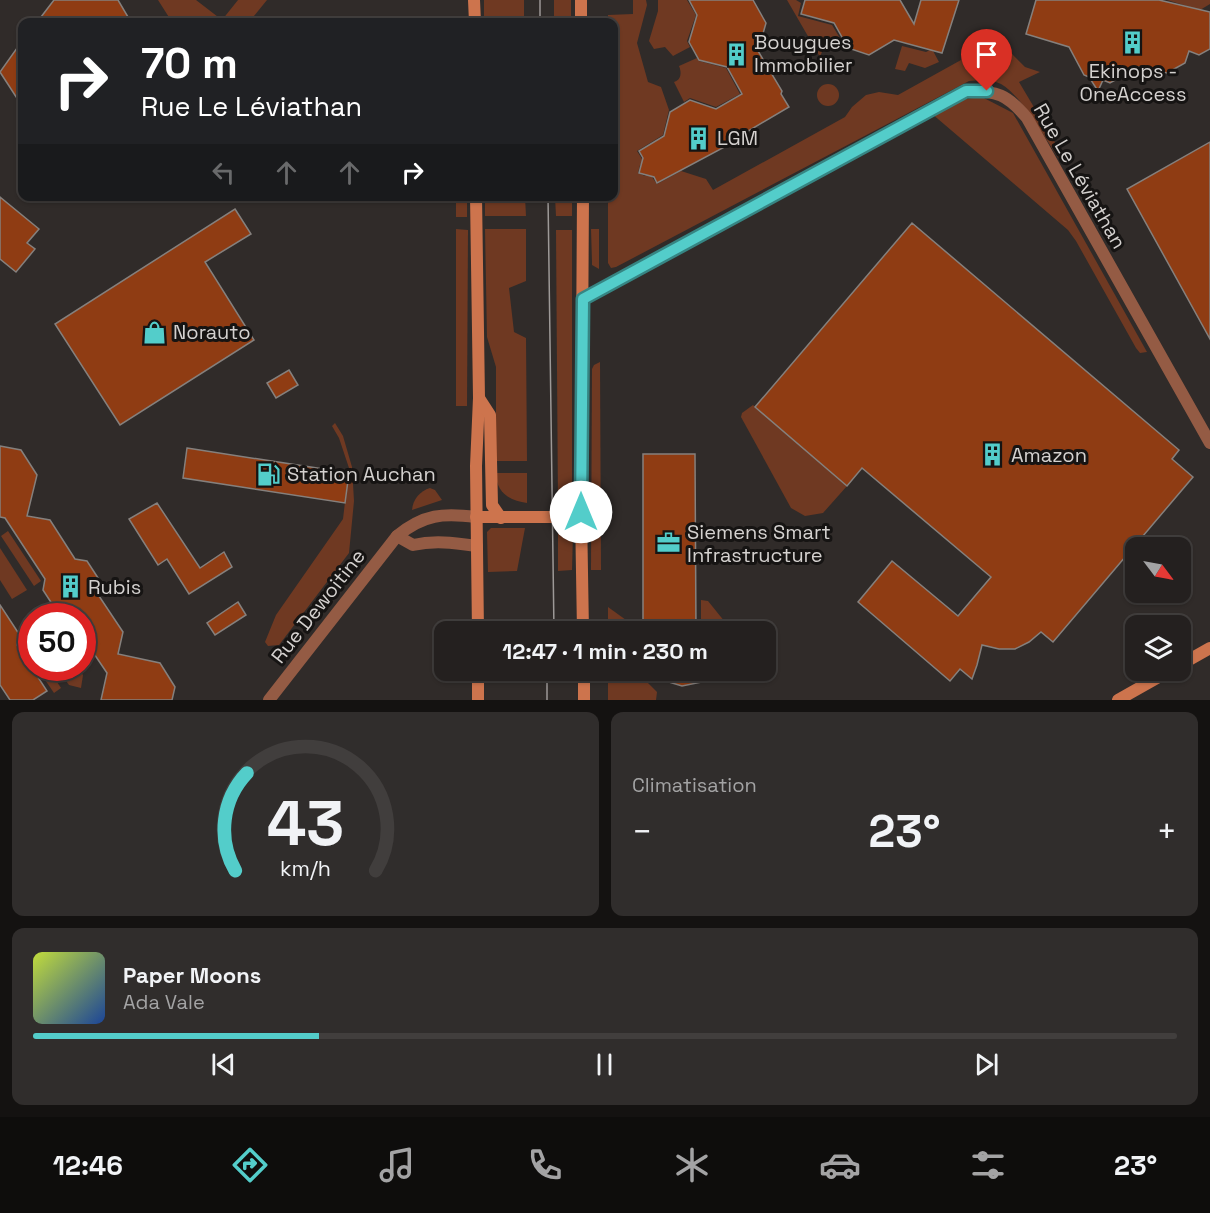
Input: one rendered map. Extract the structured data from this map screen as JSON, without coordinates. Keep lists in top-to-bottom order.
{
  "streets": {
    "street": ["Rue Le Léviathan", "Rue Dewoitine"]
  },
  "places": {
    "building": [
      "Ekinops - OneAccess",
      "Bouygues Immobilier",
      "LGM",
      "Amazon",
      "Rubis"
    ],
    "shop": ["Norauto"],
    "fuel station": ["Station Auchan"],
    "office": ["Siemens Smart Infrastructure"]
  },
  "north": "bottom right",
  "page": {
    "turn": ["70 m", "Rue Le Léviathan"],
    "limit": "50",
    "trip": "12:47 · 1 min · 230 m",
    "tile": "Climatisation",
    "heat": ["−", "23°", "+"],
    "song": ["Paper Moons", "Ada Vale"],
    "tabs": ["12:46", "23°"],
    "gauge": ["43", "km/h"]
  }
}
